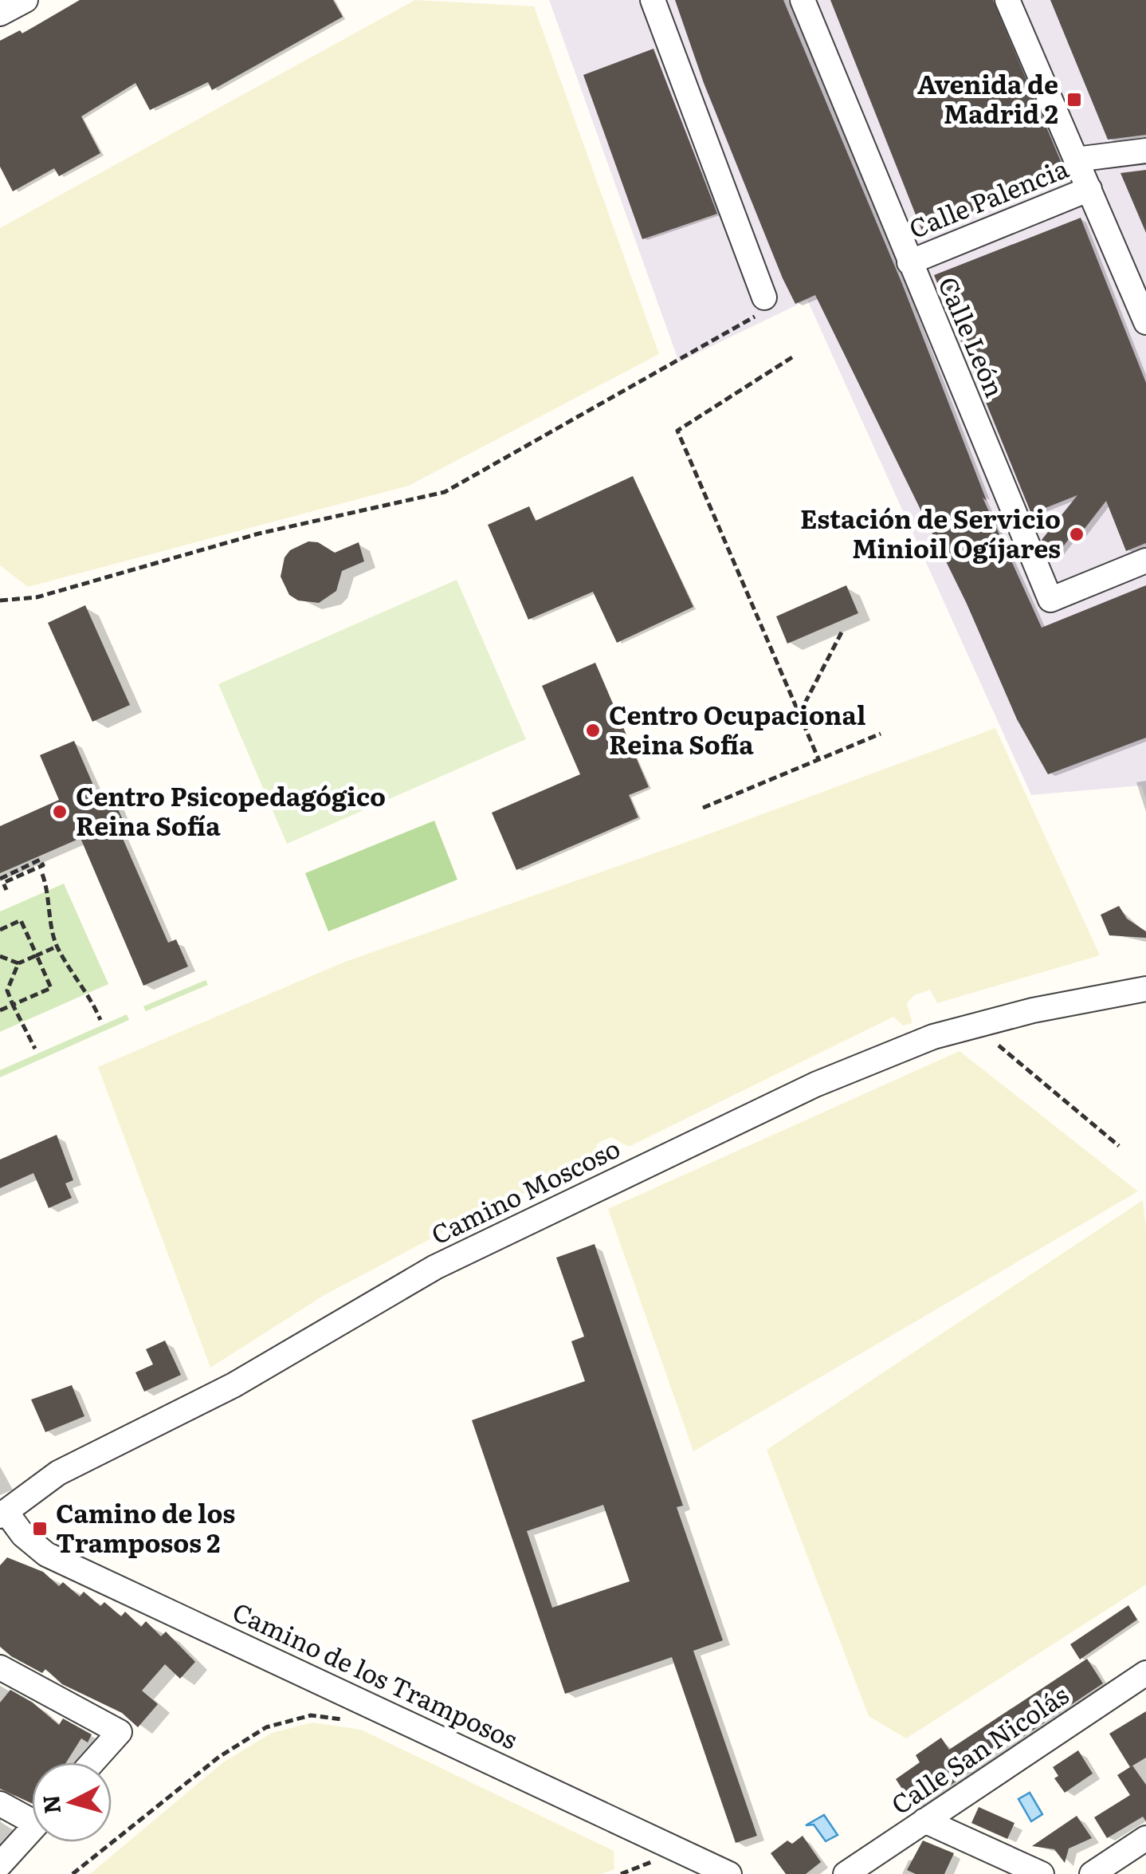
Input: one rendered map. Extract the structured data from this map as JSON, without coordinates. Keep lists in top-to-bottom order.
{
  "streets": {
    "street": [
      "Calle Palencia",
      "Calle León",
      "Camino Moscoso",
      "Camino de los Tramposos",
      "Calle San Nicolás"
    ]
  },
  "crossings": [
    ["Calle Palencia", "Calle León"],
    ["Camino Moscoso", "Camino de los Tramposos"]
  ],
  "places": {
    "transit": ["Avenida de Madrid 2", "Camino de los Tramposos 2"],
    "other": ["Estación de Servicio Minioil Ogíjares", "Centro Ocupacional Reina Sofía", "Centro Psicopedagógico Reina Sofía"]
  },
  "north": "left"
}
